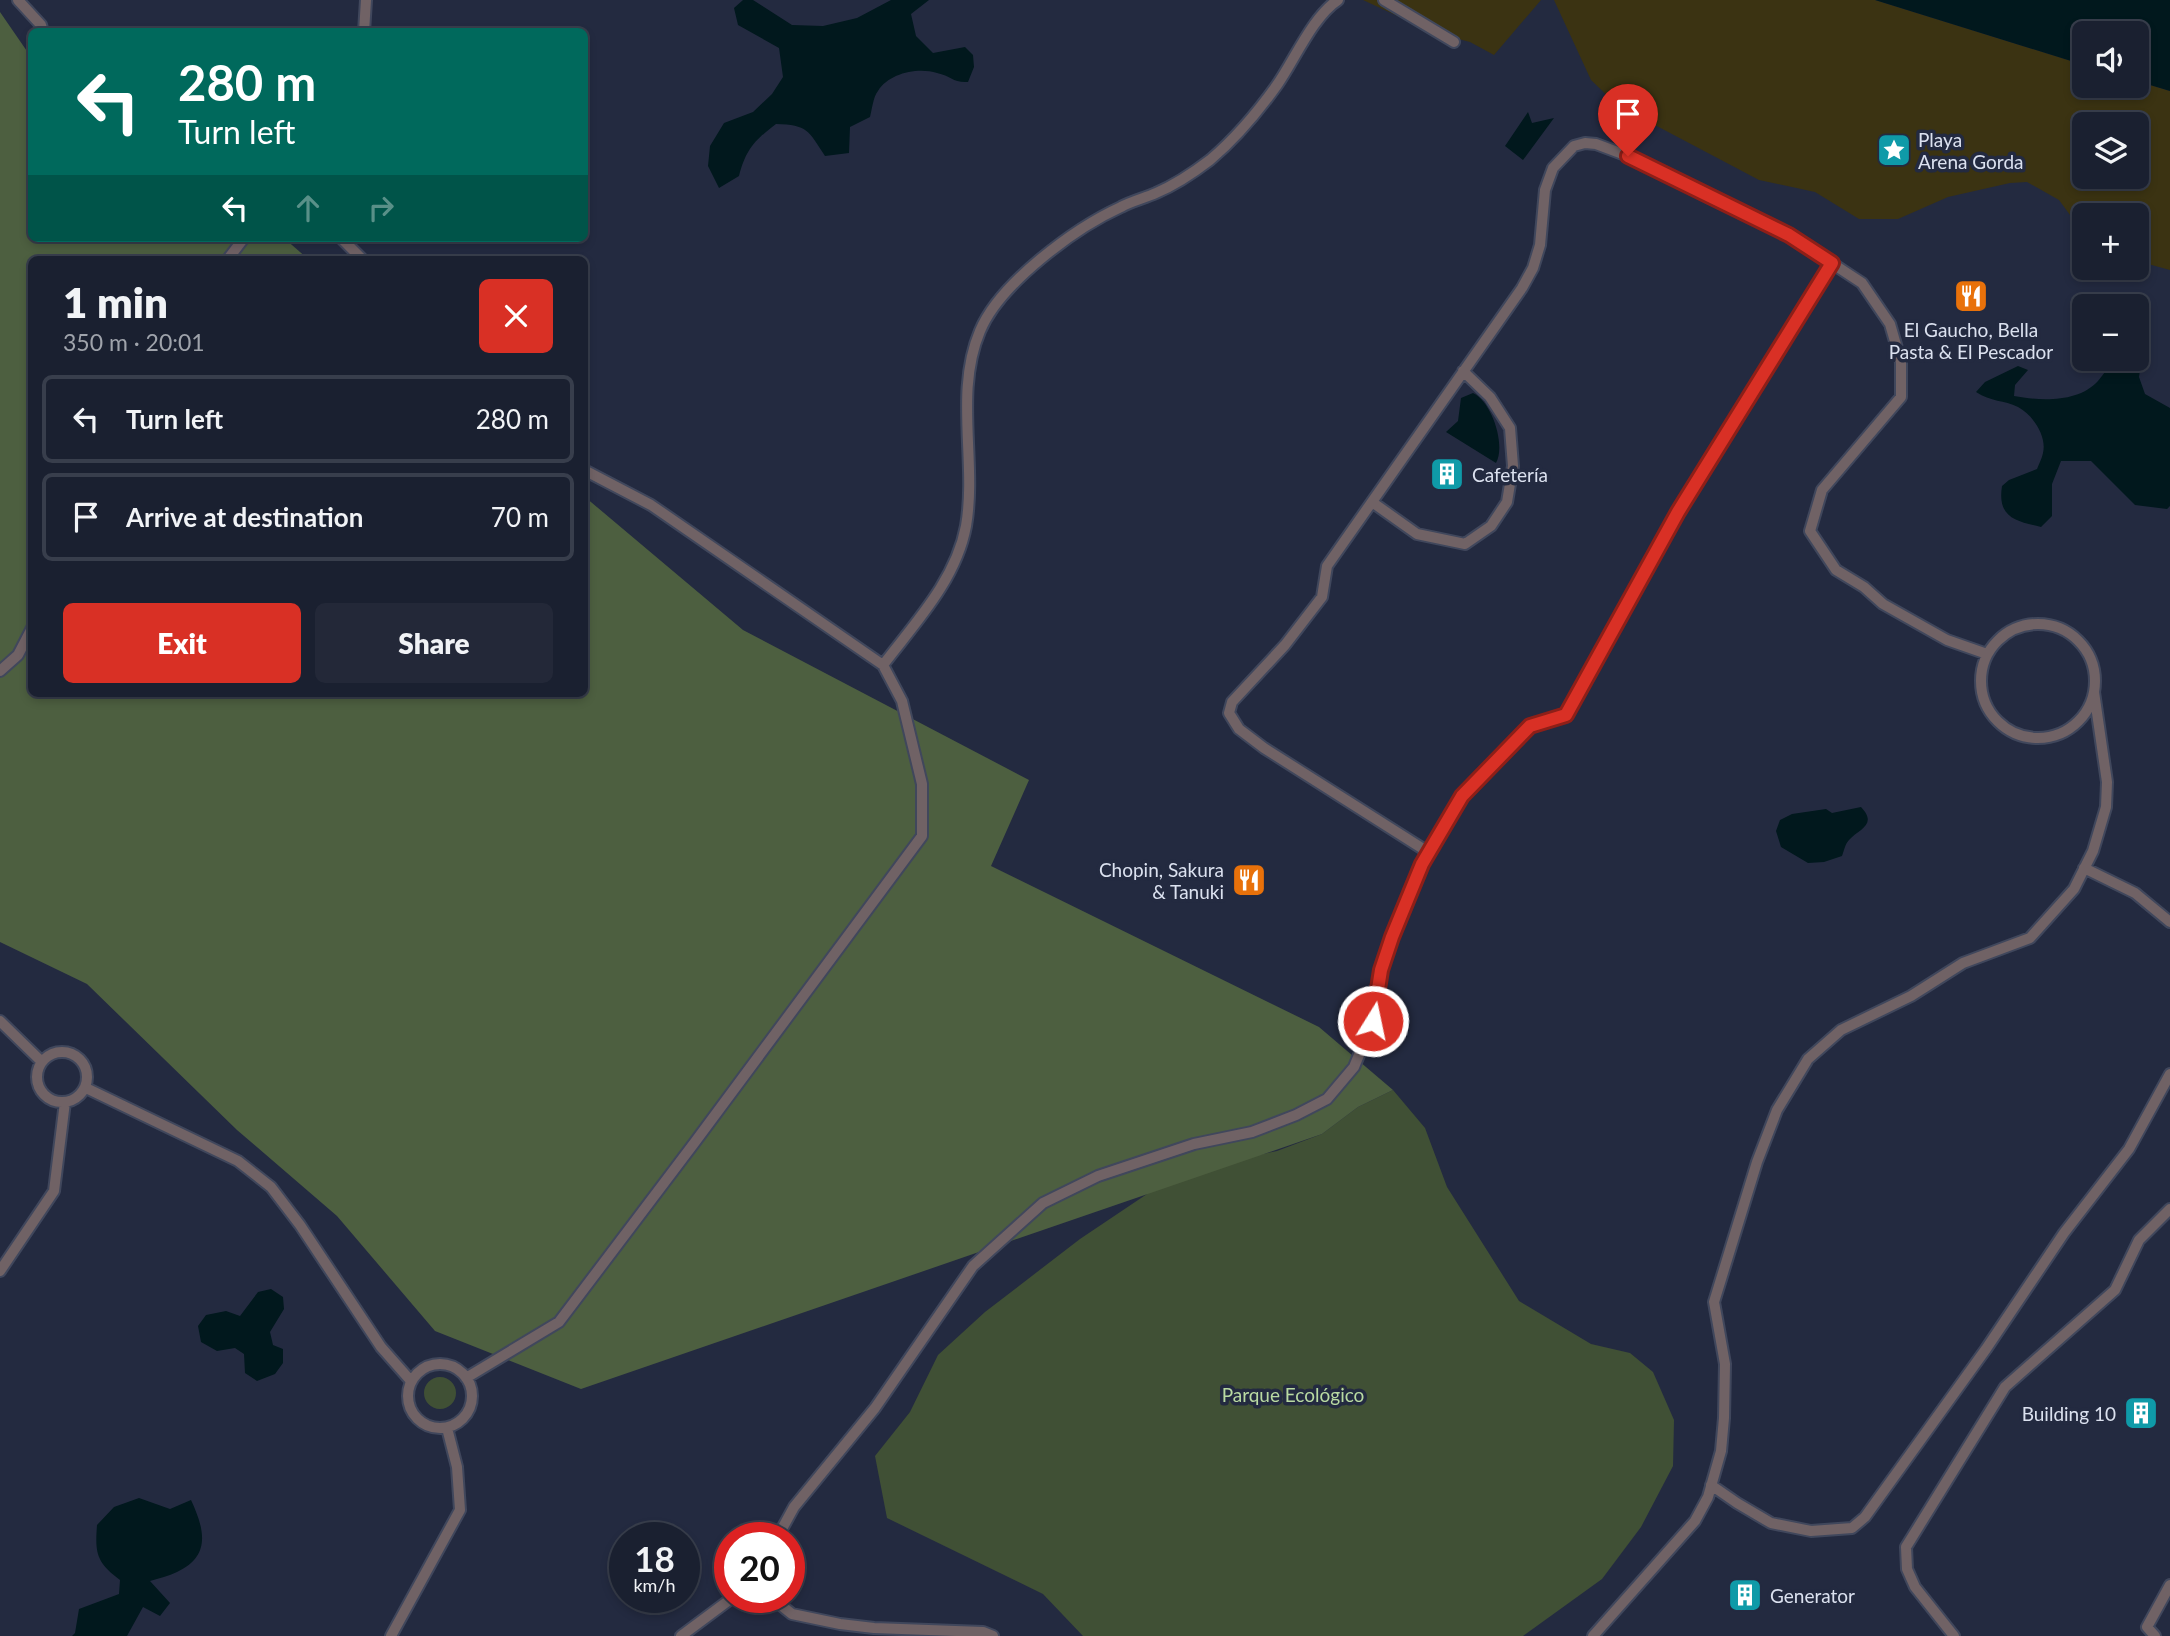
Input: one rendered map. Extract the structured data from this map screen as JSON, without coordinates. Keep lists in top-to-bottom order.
{
  "parks": ["Parque Ecológico"],
  "places": {
    "place": ["Playa Arena Gorda"],
    "restaurant": ["El Gaucho, Bella Pasta & El Pescador", "Chopin, Sakura & Tanuki"],
    "building": ["Cafetería", "Building 10", "Generator"]
  },
  "page": {
    "map_buttons": ["+", "−"],
    "turn": ["280 m", "Turn left"],
    "heading": ["1 min", "350 m · 20:01"],
    "list": [
      {
        "name": "Turn left",
        "value": "280 m"
      },
      {
        "name": "Arrive at destination",
        "value": "70 m"
      }
    ],
    "buttons": ["Exit", "Share"],
    "speed": "18 km/h",
    "limit": "20"
  }
}
